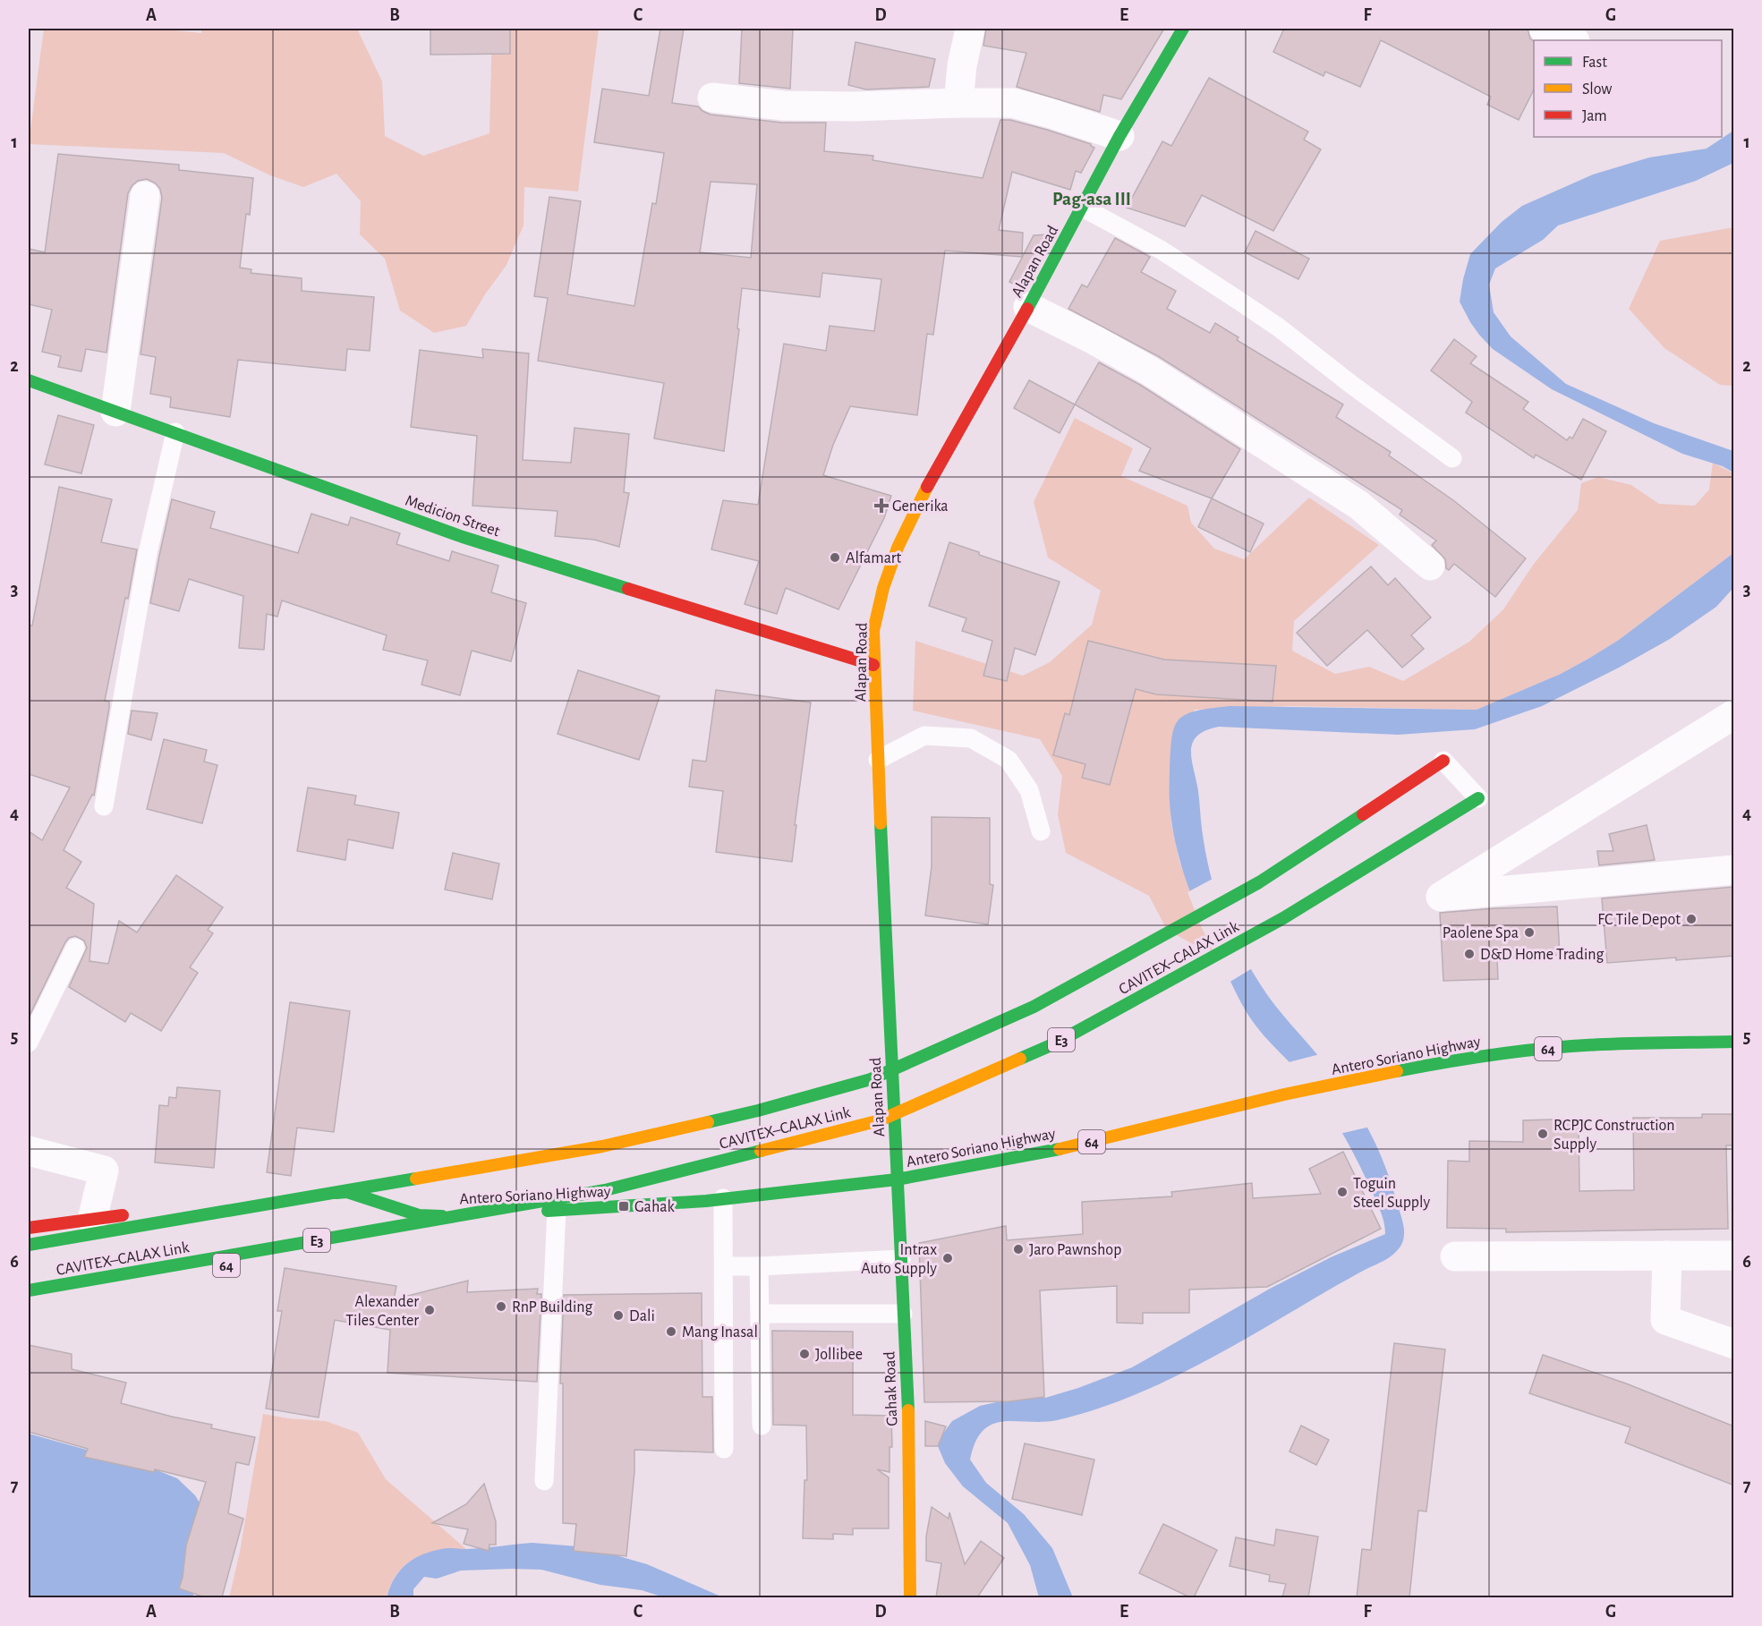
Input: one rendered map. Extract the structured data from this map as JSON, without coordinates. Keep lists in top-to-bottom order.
{
  "streets": {
    "main road": [
      "Alapan Road",
      "Medicion Street",
      "CAVITEX–CALAX Link",
      "E3",
      "64",
      "Antero Soriano Highway",
      "Gahak Road"
    ]
  },
  "crossings": [
    ["Alapan Road", "Medicion Street"],
    ["Alapan Road", "Antero Soriano Highway"],
    ["Alapan Road", "Gahak Road"],
    ["CAVITEX–CALAX Link", "Antero Soriano Highway"],
    ["Antero Soriano Highway", "Gahak Road"]
  ],
  "districts": ["Pag-asa III"],
  "places": {
    "health": ["Generika"],
    "other": [
      "Alfamart",
      "FC Tile Depot",
      "Paolene Spa",
      "D&D Home Trading",
      "RCPJC Construction Supply",
      "Toguin Steel Supply",
      "Jaro Pawnshop",
      "Intrax Auto Supply",
      "RnP Building",
      "Alexander Tiles Center",
      "Dali",
      "Mang Inasal",
      "Jollibee"
    ],
    "transit": ["Gahak"]
  },
  "legend": ["Fast", "Slow", "Jam"],
  "grid": {
    "columns": [
      "A",
      "B",
      "C",
      "D",
      "E",
      "F",
      "G"
    ],
    "rows": [
      "1",
      "2",
      "3",
      "4",
      "5",
      "6",
      "7"
    ]
  }
}
